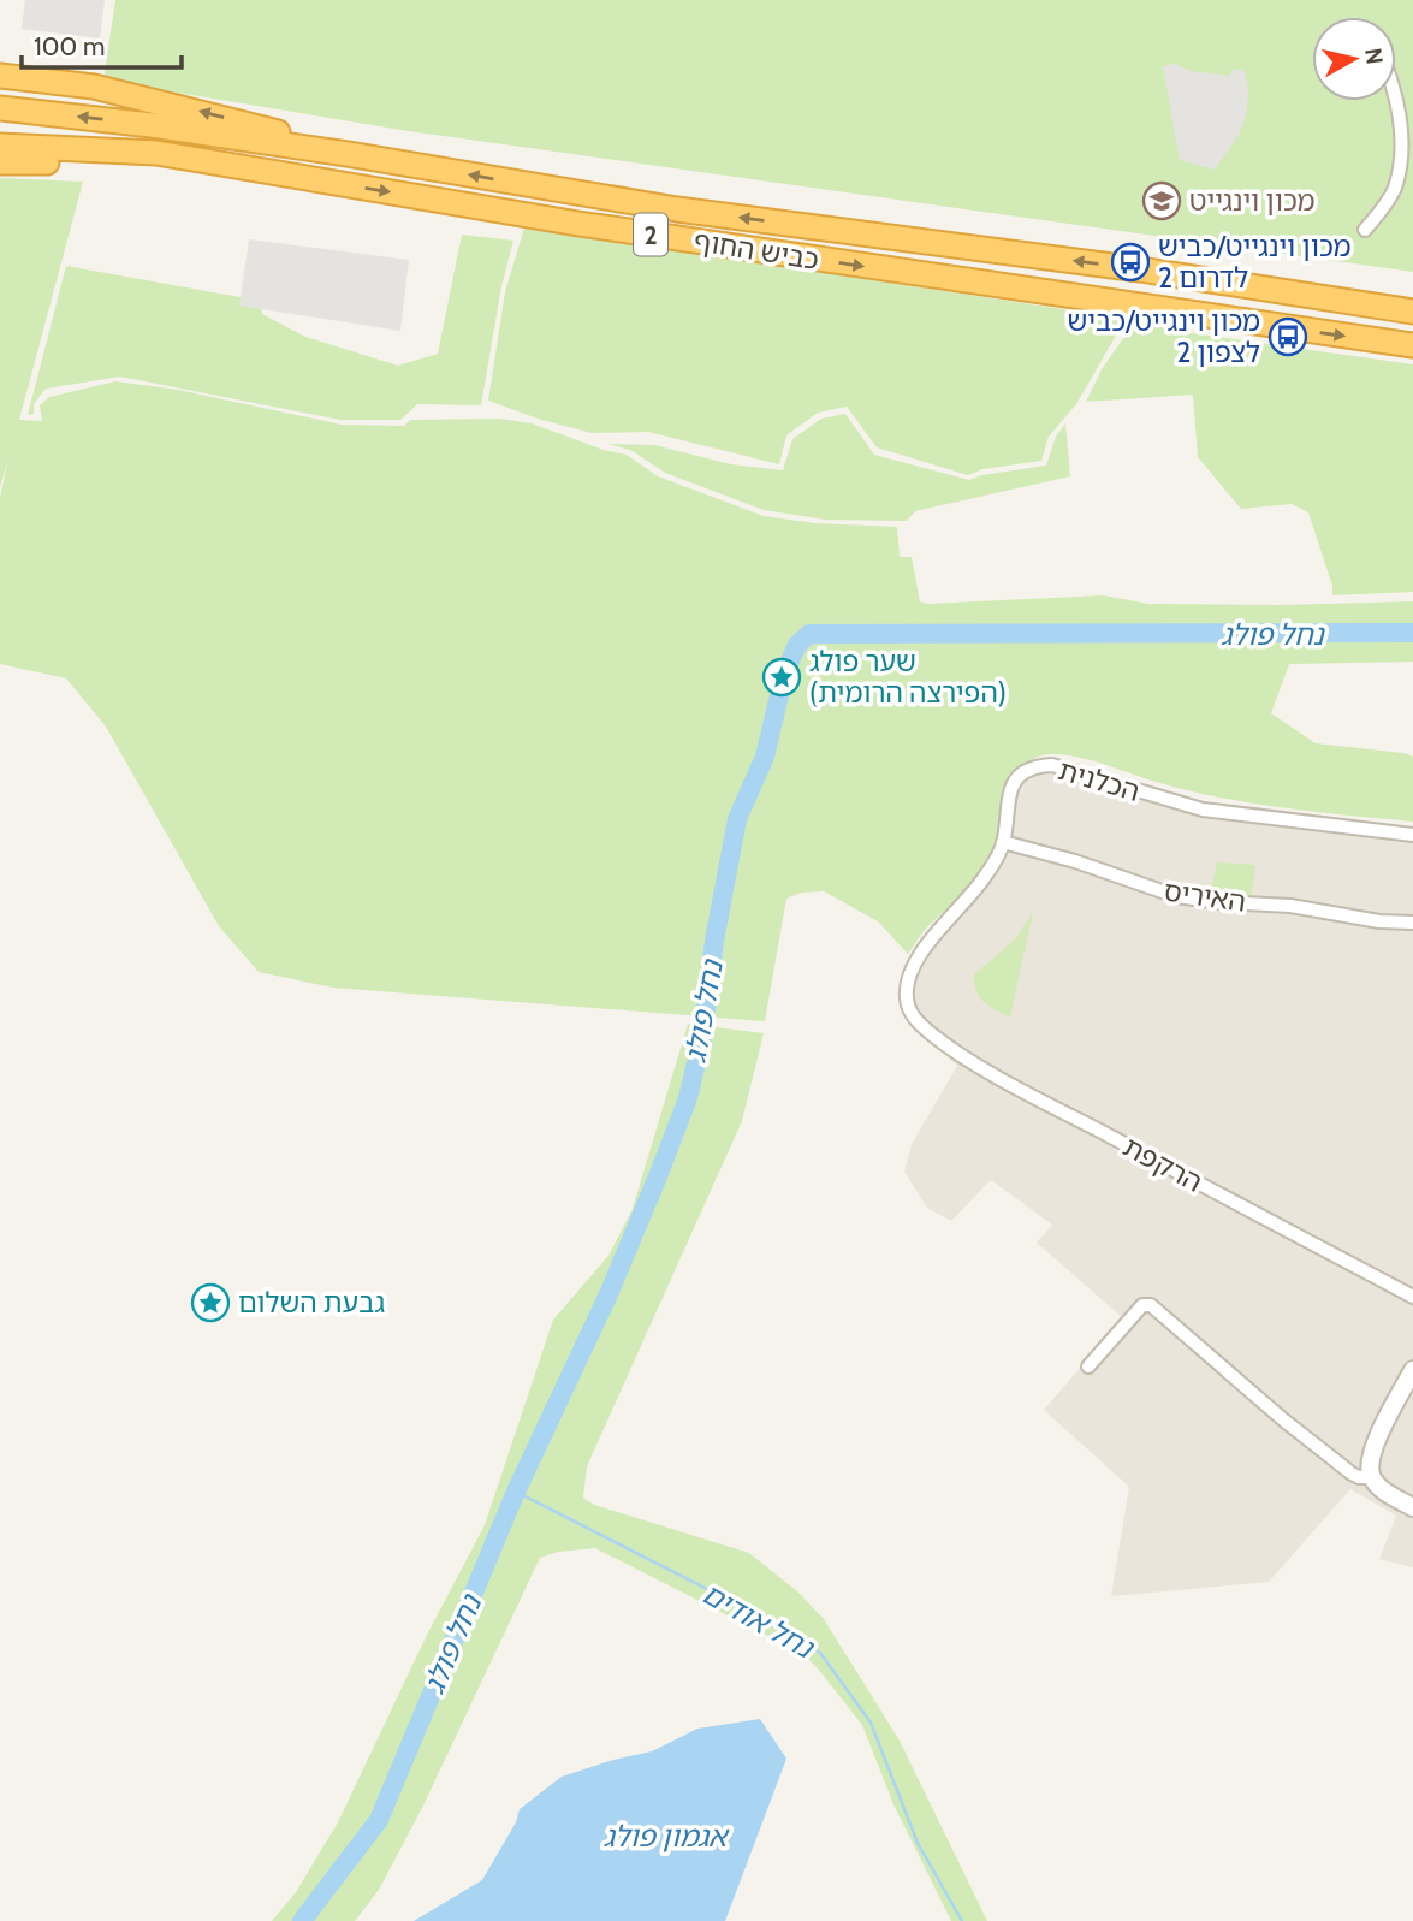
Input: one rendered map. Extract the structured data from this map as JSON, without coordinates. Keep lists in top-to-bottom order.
{
  "streets": {
    "highway": ["2", "כביש החוף"],
    "street": ["הכלנית", "האיריס", "הרקפת"]
  },
  "crossings": [
    ["הכלנית", "האיריס"],
    ["הכלנית", "הרקפת"]
  ],
  "water": ["נחל פולג", "נחל אודים", "אגמון פולג"],
  "places": {
    "school or university": ["מכון וינגייט"],
    "bus stop": ["מכון וינגייט/כביש 2 לדרום", "מכון וינגייט/כביש 2 לצפון"],
    "place": ["שער פולג (הפירצה הרומית)", "גבעת השלום"]
  },
  "scale_bar": "100 m",
  "north": "right"
}
